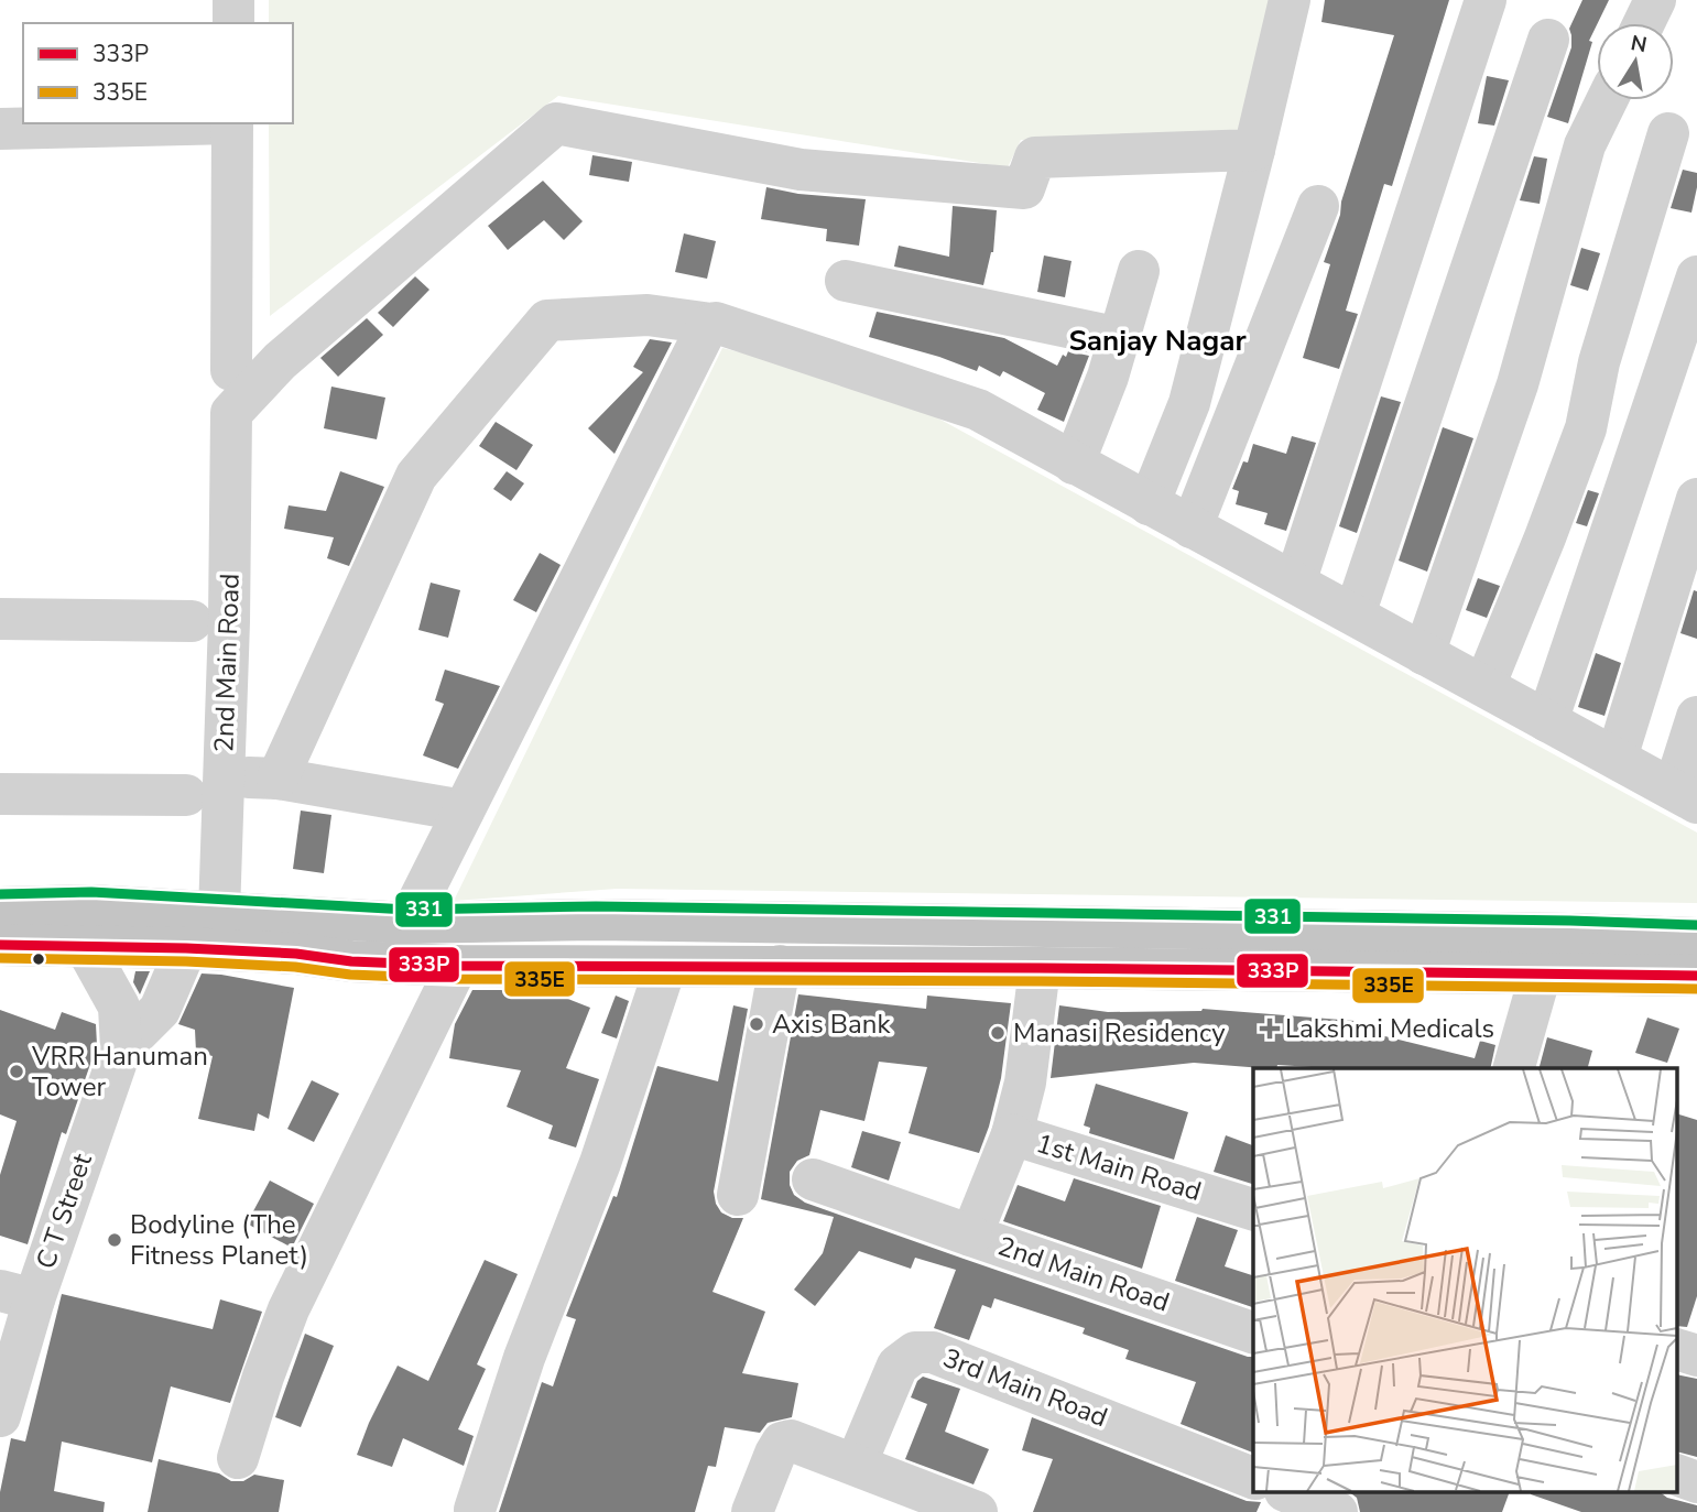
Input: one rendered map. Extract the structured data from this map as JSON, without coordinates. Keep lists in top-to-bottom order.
{
  "streets": {
    "street": [
      "2nd Main Road",
      "1st Main Road",
      "C T Street",
      "3rd Main Road"
    ]
  },
  "crossings": [
    ["2nd Main Road", "1st Main Road"]
  ],
  "districts": ["Sanjay Nagar"],
  "places": {
    "other": [
      "Axis Bank",
      "Manasi Residency",
      "VRR Hanuman Tower",
      "Bodyline (The Fitness Planet)"
    ],
    "health": ["Lakshmi Medicals"]
  },
  "lines": ["transit line 331", "transit line 333P", "transit line 335E"],
  "legend": ["333P", "335E"],
  "north": "top"
}
